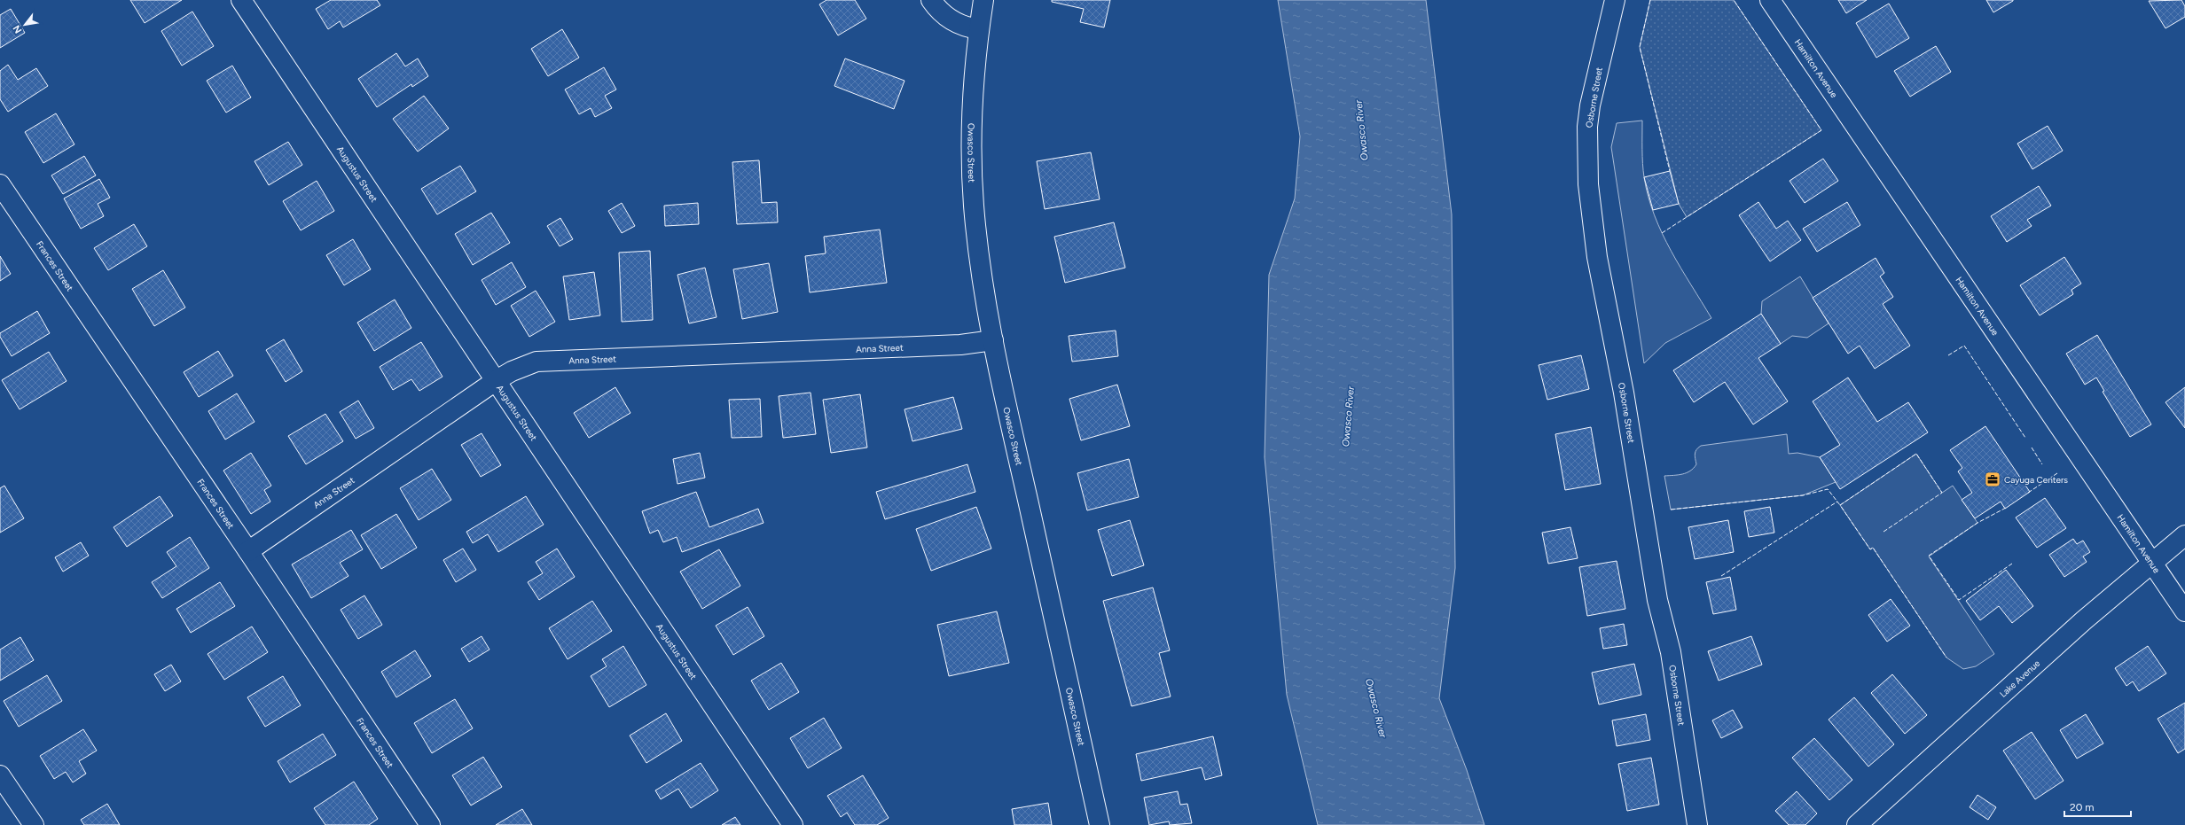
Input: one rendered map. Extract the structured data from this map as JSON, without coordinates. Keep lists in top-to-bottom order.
{
  "streets": {
    "street": [
      "Hamilton Avenue",
      "Osborne Street",
      "Owasco Street",
      "Augustus Street",
      "Frances Street",
      "Anna Street",
      "Lake Avenue"
    ]
  },
  "crossings": [
    ["Hamilton Avenue", "Lake Avenue"],
    ["Owasco Street", "Anna Street"],
    ["Augustus Street", "Anna Street"],
    ["Frances Street", "Anna Street"]
  ],
  "water": ["Owasco River"],
  "places": {
    "office": ["Cayuga Centers"]
  },
  "scale_bar": "20 m",
  "north": "bottom left"
}
